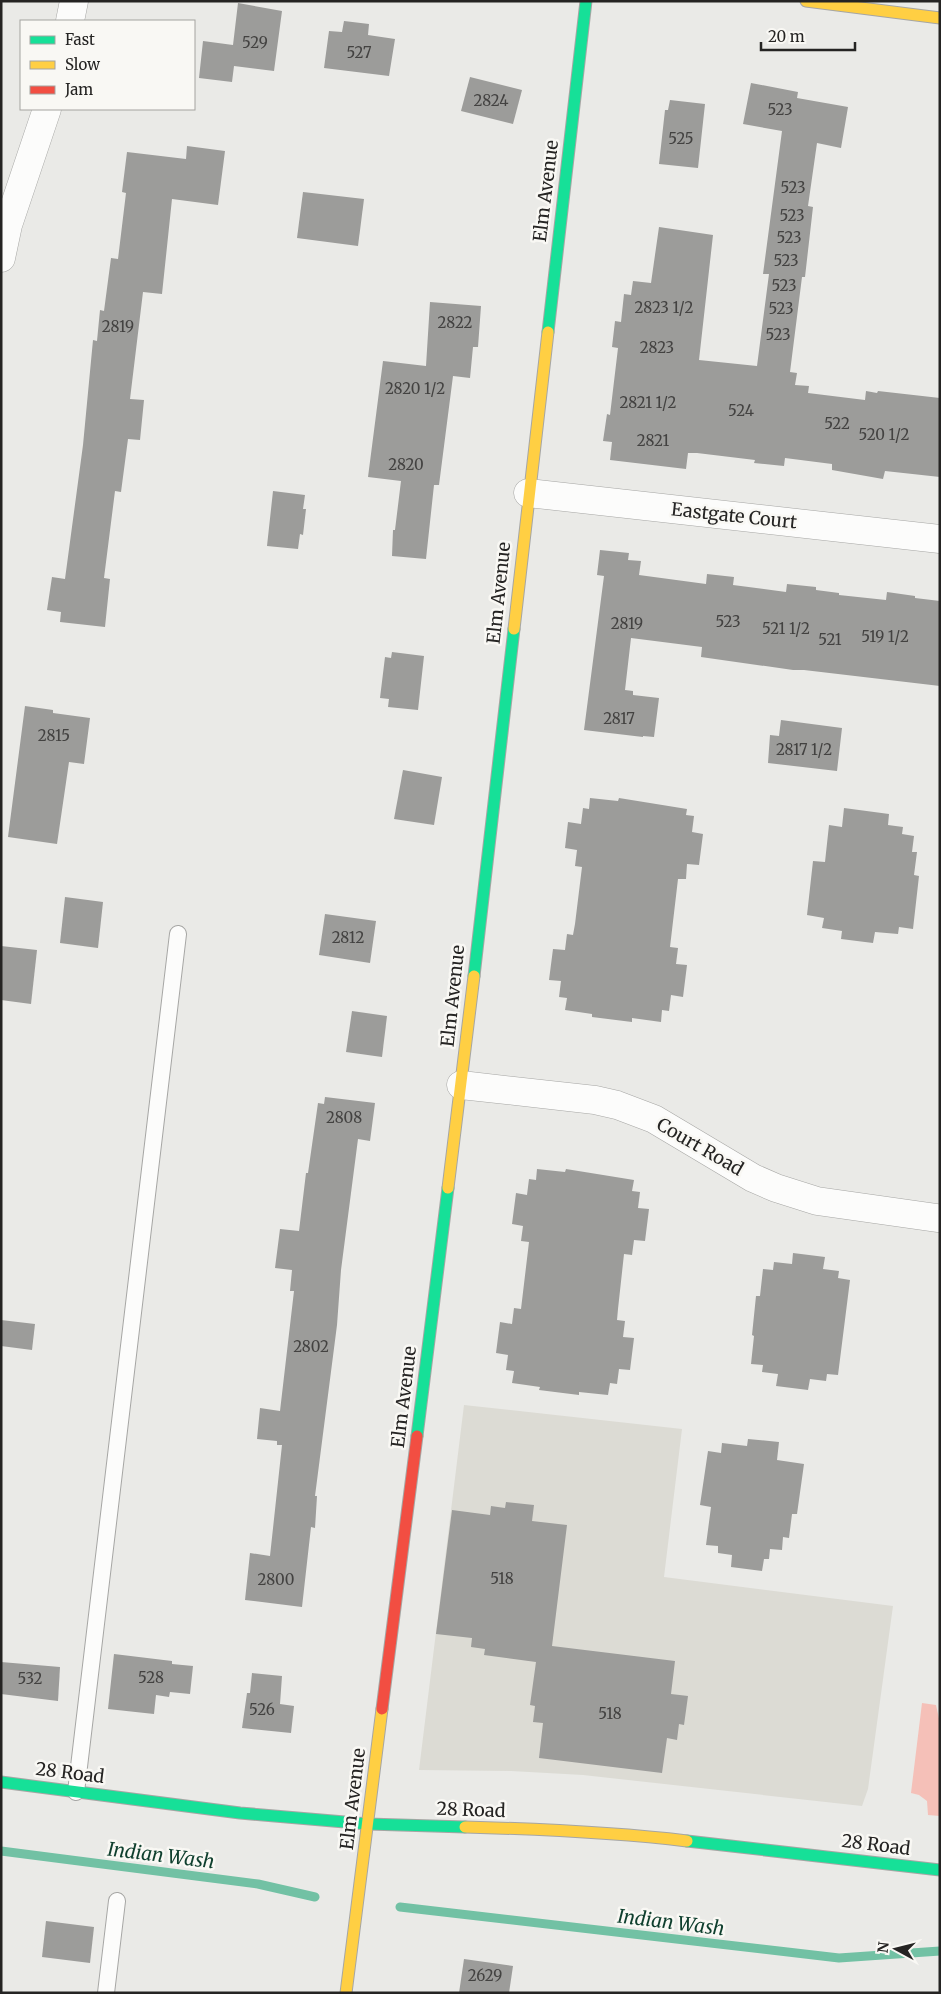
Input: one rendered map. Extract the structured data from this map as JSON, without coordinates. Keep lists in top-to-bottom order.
{
  "streets": {
    "street": [
      "Elm Avenue",
      "Eastgate Court",
      "Court Road",
      "28 Road"
    ]
  },
  "crossings": [
    ["Elm Avenue", "Eastgate Court"],
    ["Elm Avenue", "Court Road"],
    ["Elm Avenue", "28 Road"]
  ],
  "water": ["Indian Wash"],
  "house_numbers": [
    "529",
    "527",
    "2824",
    "523",
    "525",
    "523",
    "523",
    "523",
    "523",
    "523",
    "2823 1/2",
    "523",
    "2822",
    "2819",
    "523",
    "2823",
    "2820 1/2",
    "2821 1/2",
    "524",
    "522",
    "520 1/2",
    "2821",
    "2820",
    "523",
    "2819",
    "521 1/2",
    "519 1/2",
    "521",
    "2817",
    "2815",
    "2817 1/2",
    "2812",
    "2808",
    "2802",
    "518",
    "2800",
    "528",
    "532",
    "526",
    "518",
    "2629"
  ],
  "legend": ["Fast", "Slow", "Jam"],
  "scale_bar": "20 m",
  "north": "left"
}
